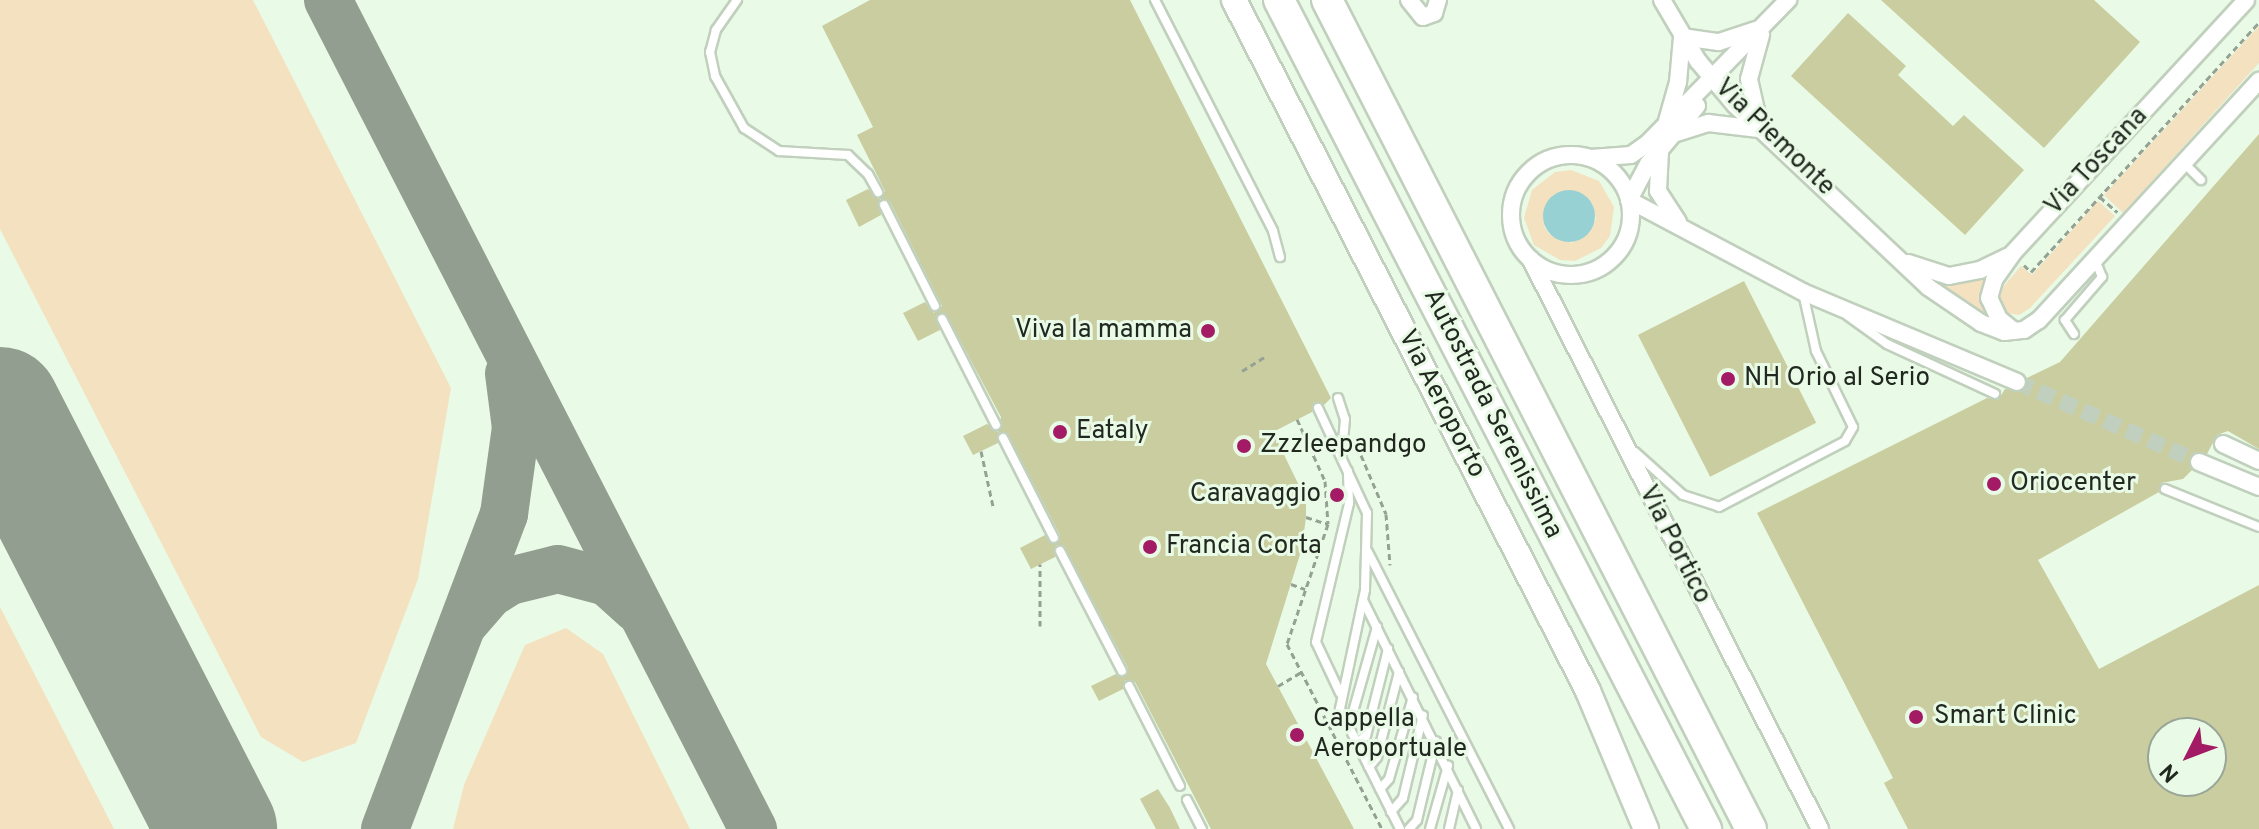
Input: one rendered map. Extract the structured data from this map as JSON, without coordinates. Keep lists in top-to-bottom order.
{
  "streets": {
    "highway": ["Autostrada Serenissima"],
    "main road": ["Via Aeroporto"],
    "street": ["Via Piemonte", "Via Toscana", "Via Portico"]
  },
  "crossings": [
    ["Via Piemonte", "Via Toscana"]
  ],
  "places": [
    "Viva la mamma",
    "NH Orio al Serio",
    "Eataly",
    "Zzzleepandgo",
    "Oriocenter",
    "Caravaggio",
    "Francia Corta",
    "Smart Clinic",
    "Cappella Aeroportuale"
  ],
  "north": "bottom left"
}
